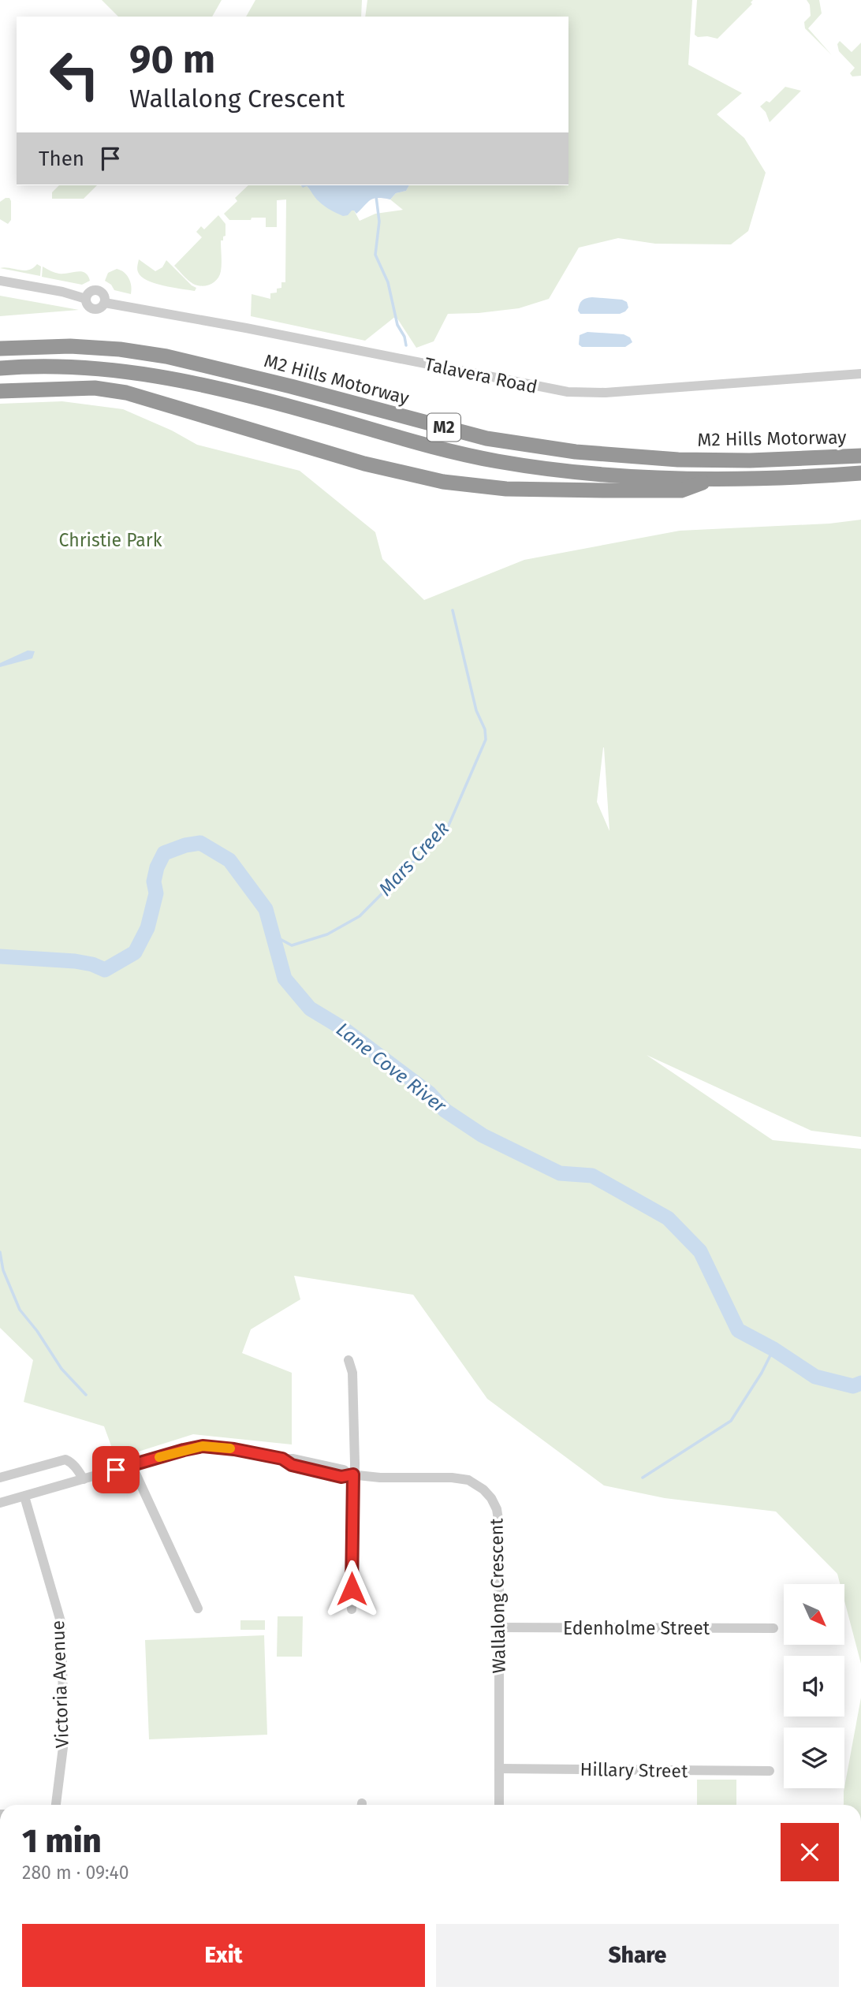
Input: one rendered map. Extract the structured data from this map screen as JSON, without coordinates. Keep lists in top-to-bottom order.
{
  "streets": {
    "highway": ["M2 Hills Motorway", "M2"],
    "street": [
      "Talavera Road",
      "Wallalong Crescent",
      "Edenholme Street",
      "Victoria Avenue",
      "Hillary Street"
    ]
  },
  "crossings": [
    ["M2 Hills Motorway", "M2"],
    ["Wallalong Crescent", "Edenholme Street"],
    ["Wallalong Crescent", "Victoria Avenue"],
    ["Wallalong Crescent", "Hillary Street"]
  ],
  "water": ["Mars Creek", "Lane Cove River"],
  "parks": ["Christie Park"],
  "north": "bottom right",
  "page": {
    "turn": ["90 m", "Wallalong Crescent"],
    "then": "Then",
    "heading": ["1 min", "280 m · 09:40"],
    "buttons": ["Exit", "Share"]
  }
}
